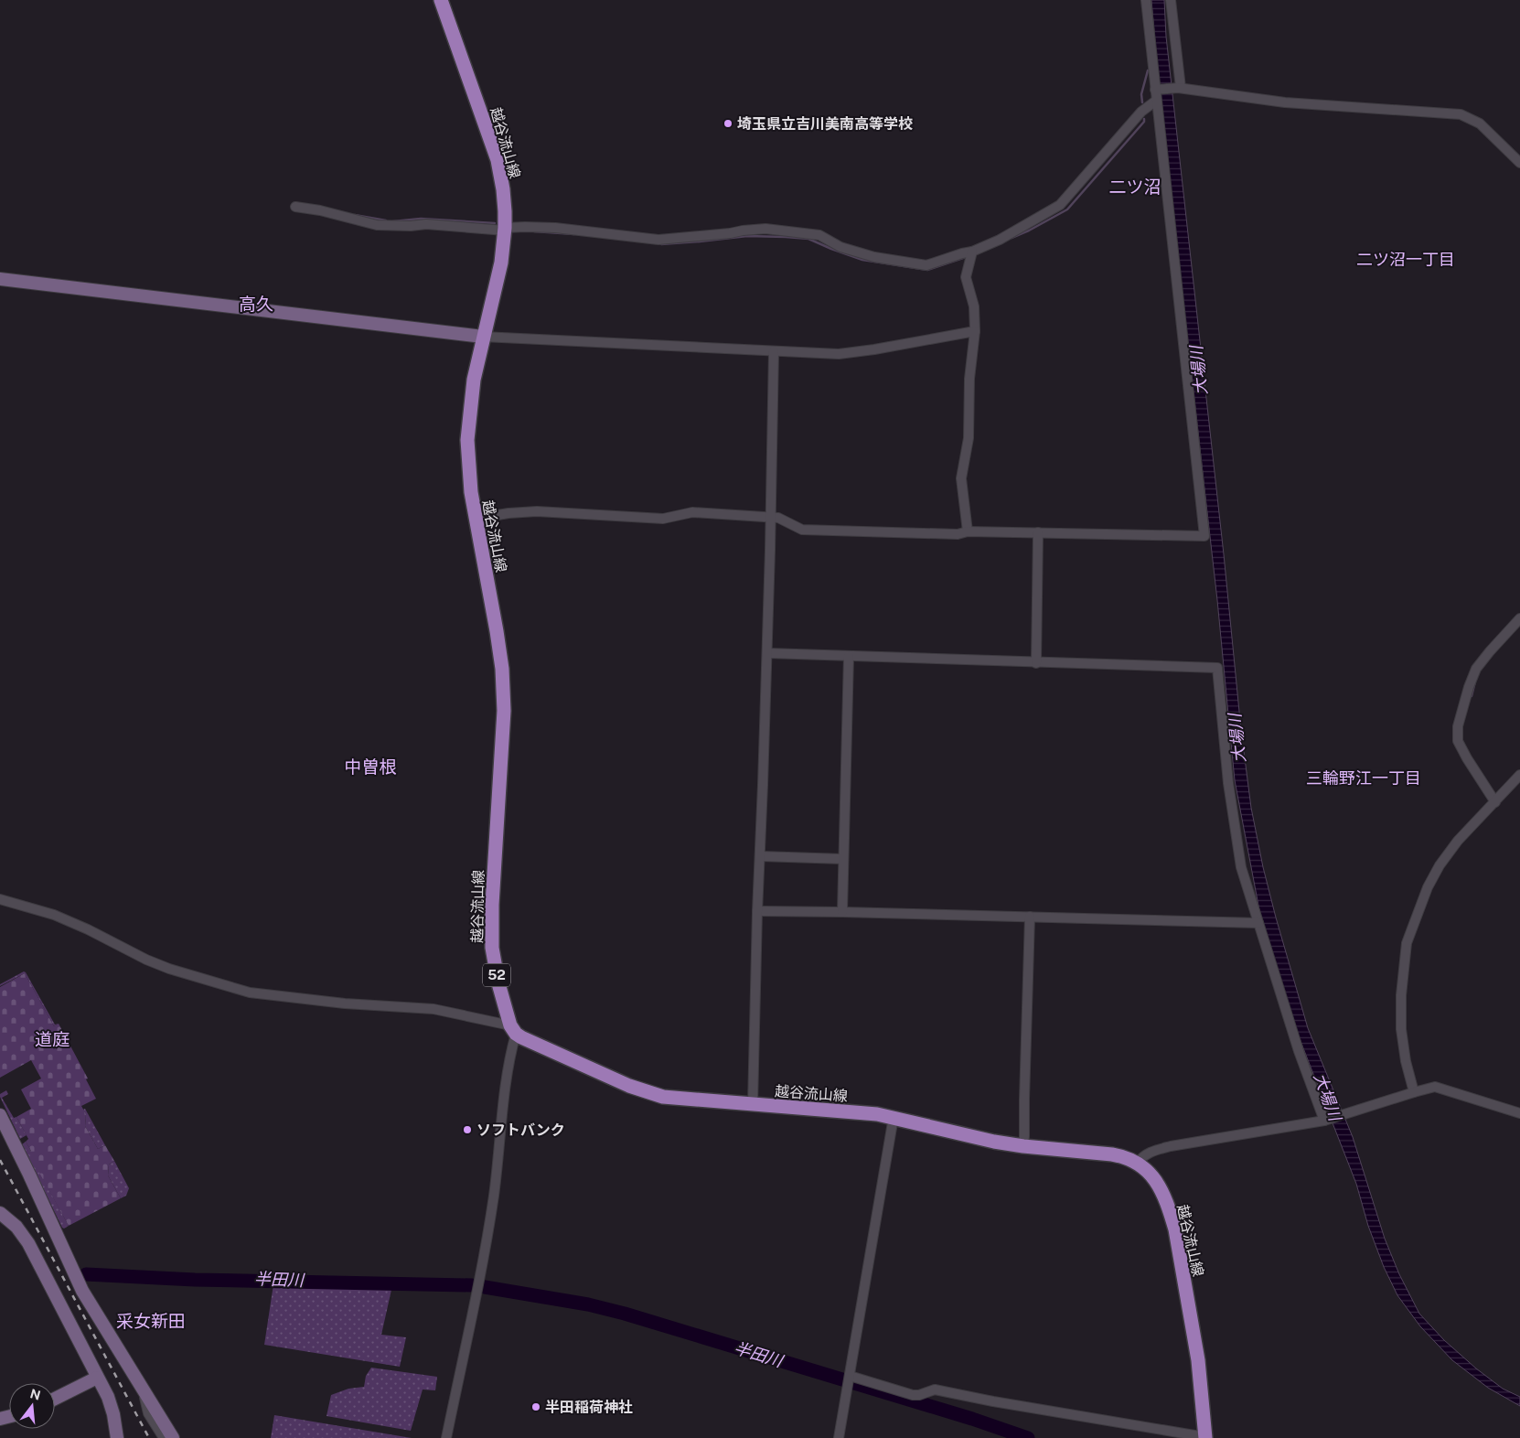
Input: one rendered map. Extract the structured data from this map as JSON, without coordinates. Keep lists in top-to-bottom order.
{
  "streets": {
    "main road": ["越谷流山線", "52"]
  },
  "districts": [
    "二ツ沼",
    "二ツ沼一丁目",
    "高久",
    "中曽根",
    "三輪野江一丁目",
    "道庭",
    "采女新田"
  ],
  "water": ["大場川", "半田川"],
  "places": ["埼玉県立吉川美南高等学校", "ソフトバンク", "半田稲荷神社"],
  "north": "top"
}
